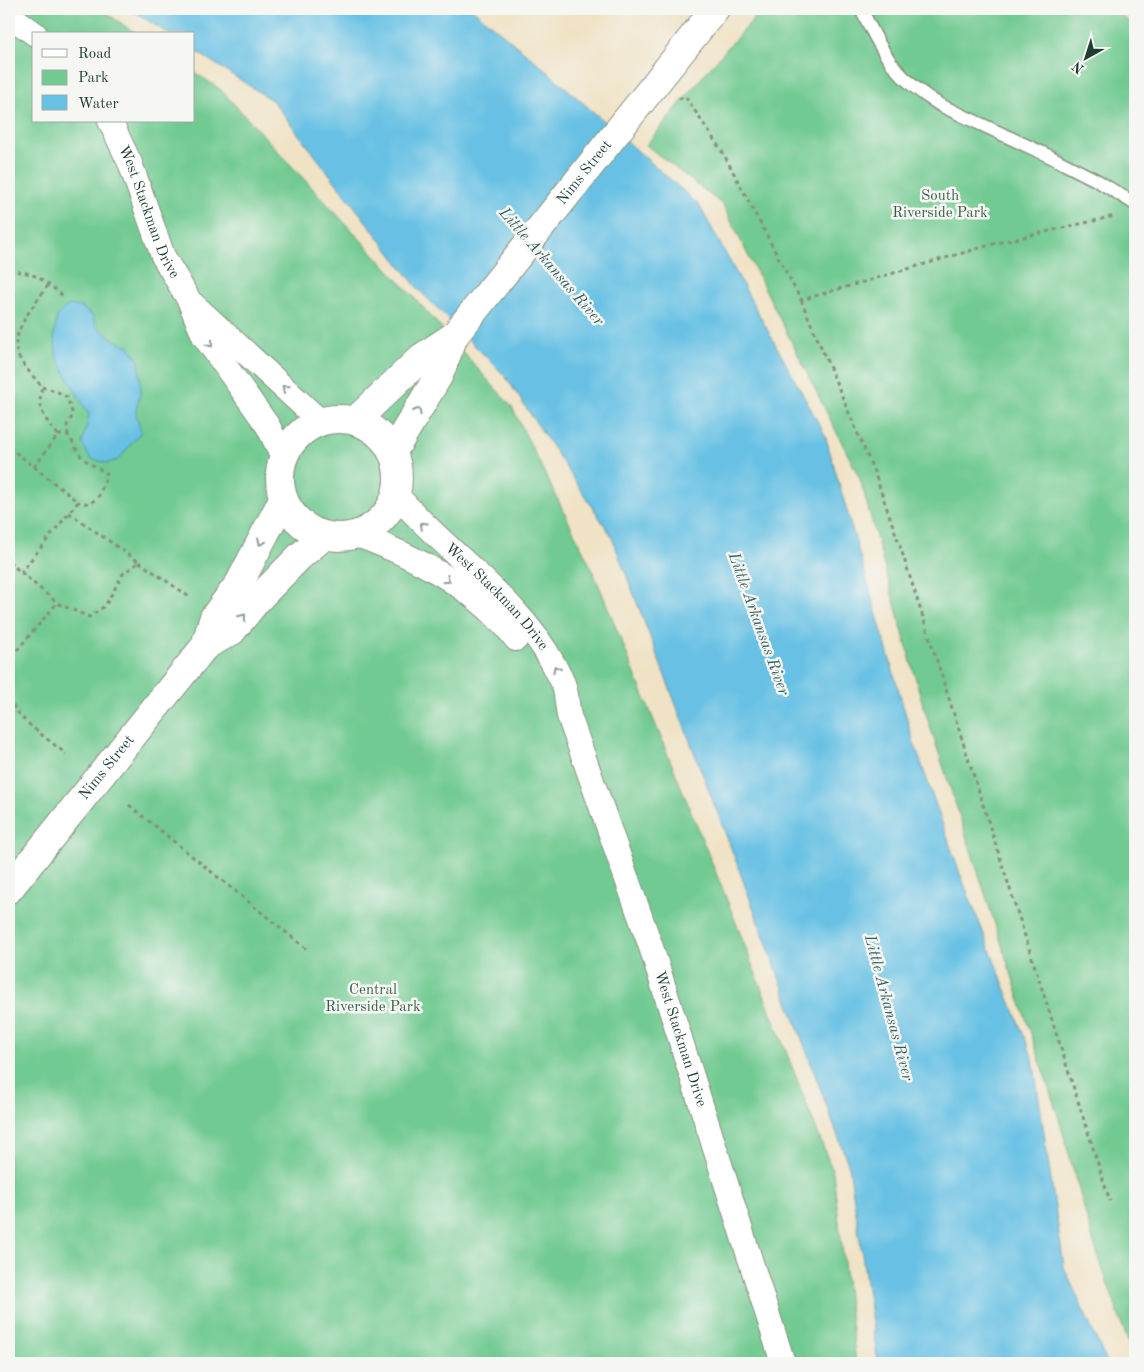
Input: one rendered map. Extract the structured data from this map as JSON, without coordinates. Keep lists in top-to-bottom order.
{
  "streets": {
    "street": ["Nims Street", "West Stackman Drive"]
  },
  "crossings": [
    ["Nims Street", "West Stackman Drive"]
  ],
  "water": ["Little Arkansas River"],
  "parks": ["South Riverside Park", "Central Riverside Park"],
  "legend": ["Road", "Park", "Water"],
  "north": "bottom left"
}
